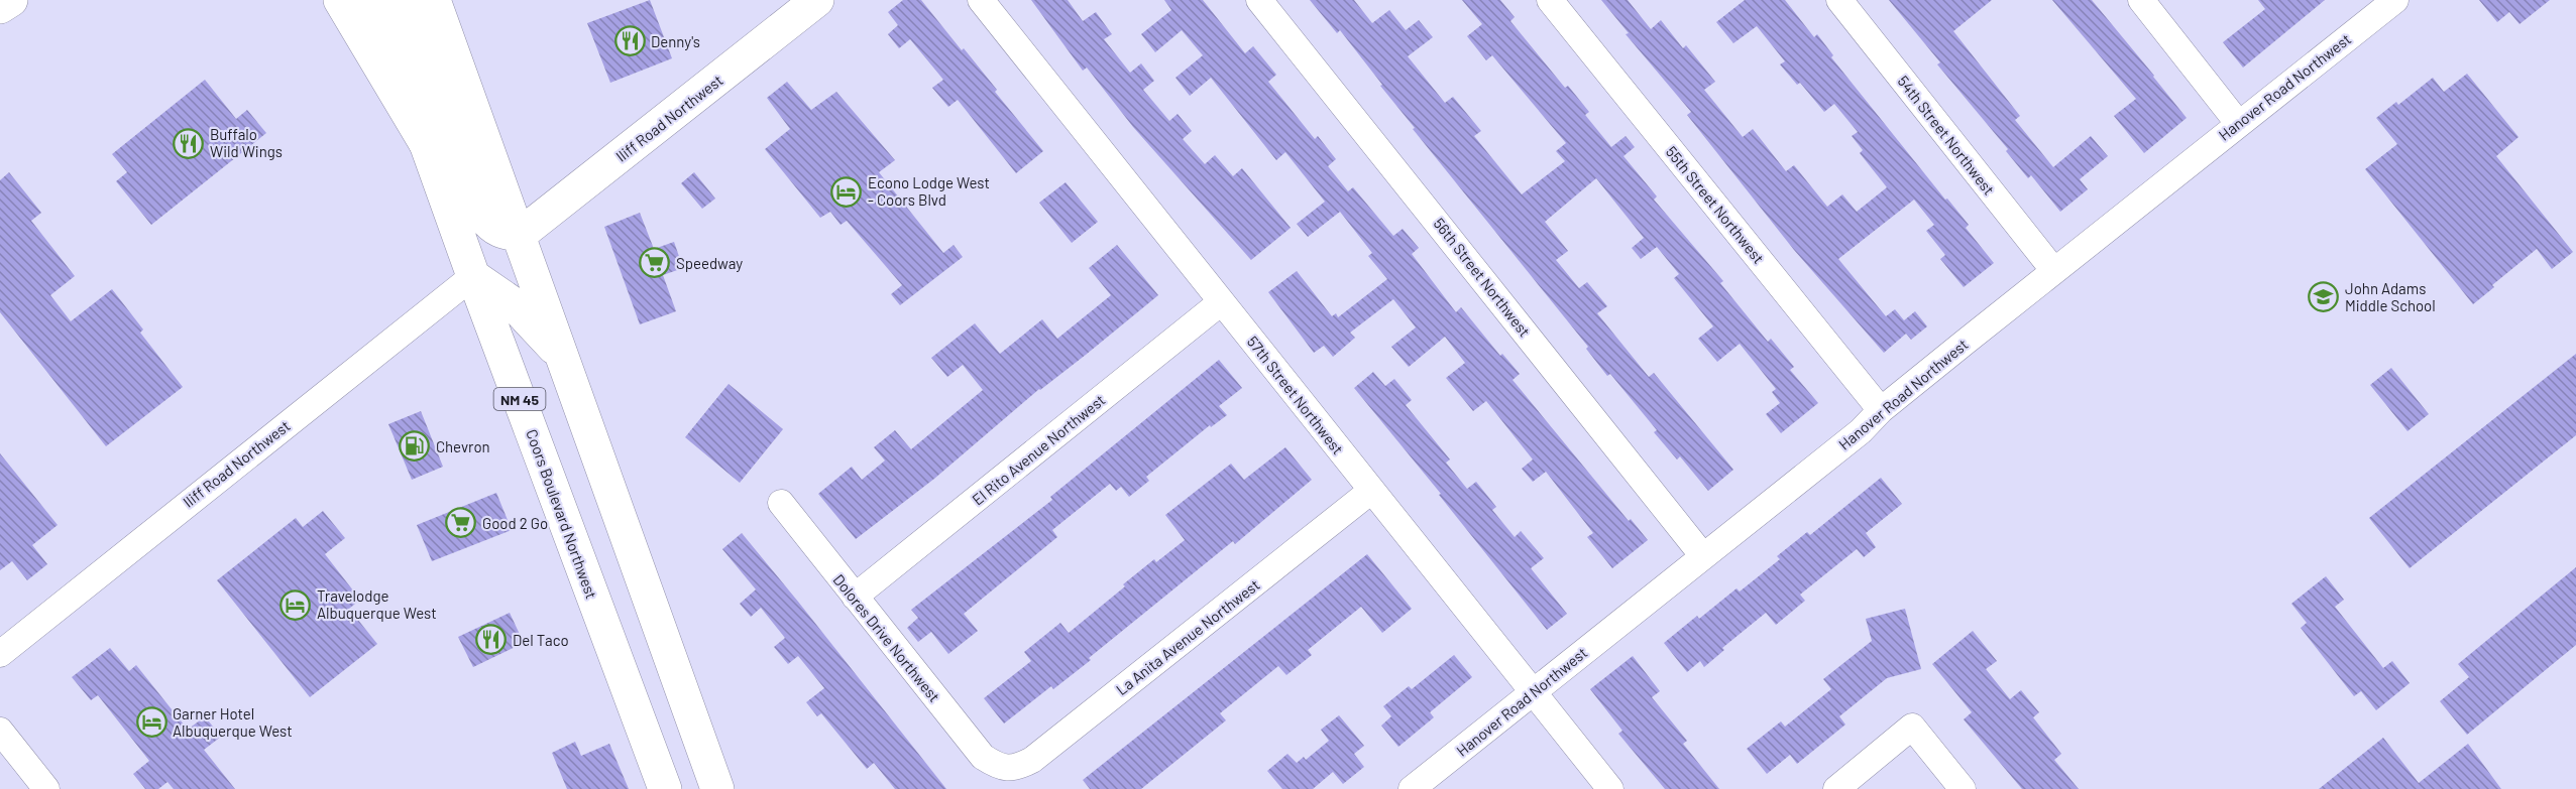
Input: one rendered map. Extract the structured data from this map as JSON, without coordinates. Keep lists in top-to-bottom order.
{
  "streets": {
    "main road": ["Iliff Road Northwest", "NM 45", "Coors Boulevard Northwest"],
    "street": [
      "Hanover Road Northwest",
      "54th Street Northwest",
      "55th Street Northwest",
      "56th Street Northwest",
      "57th Street Northwest",
      "El Rito Avenue Northwest",
      "La Anita Avenue Northwest",
      "Dolores Drive Northwest"
    ]
  },
  "crossings": [
    ["Hanover Road Northwest", "54th Street Northwest"],
    ["Hanover Road Northwest", "55th Street Northwest"],
    ["Hanover Road Northwest", "56th Street Northwest"],
    ["Hanover Road Northwest", "57th Street Northwest"],
    ["Iliff Road Northwest", "Coors Boulevard Northwest"],
    ["57th Street Northwest", "El Rito Avenue Northwest"],
    ["57th Street Northwest", "La Anita Avenue Northwest"],
    ["El Rito Avenue Northwest", "Dolores Drive Northwest"],
    ["La Anita Avenue Northwest", "Dolores Drive Northwest"]
  ],
  "places": {
    "restaurant": ["Denny's", "Buffalo Wild Wings", "Del Taco"],
    "hotel": ["Econo Lodge West - Coors Blvd", "Travelodge Albuquerque West", "Garner Hotel Albuquerque West"],
    "supermarket": ["Speedway", "Good 2 Go"],
    "school or university": ["John Adams Middle School"],
    "fuel station": ["Chevron"]
  }
}
